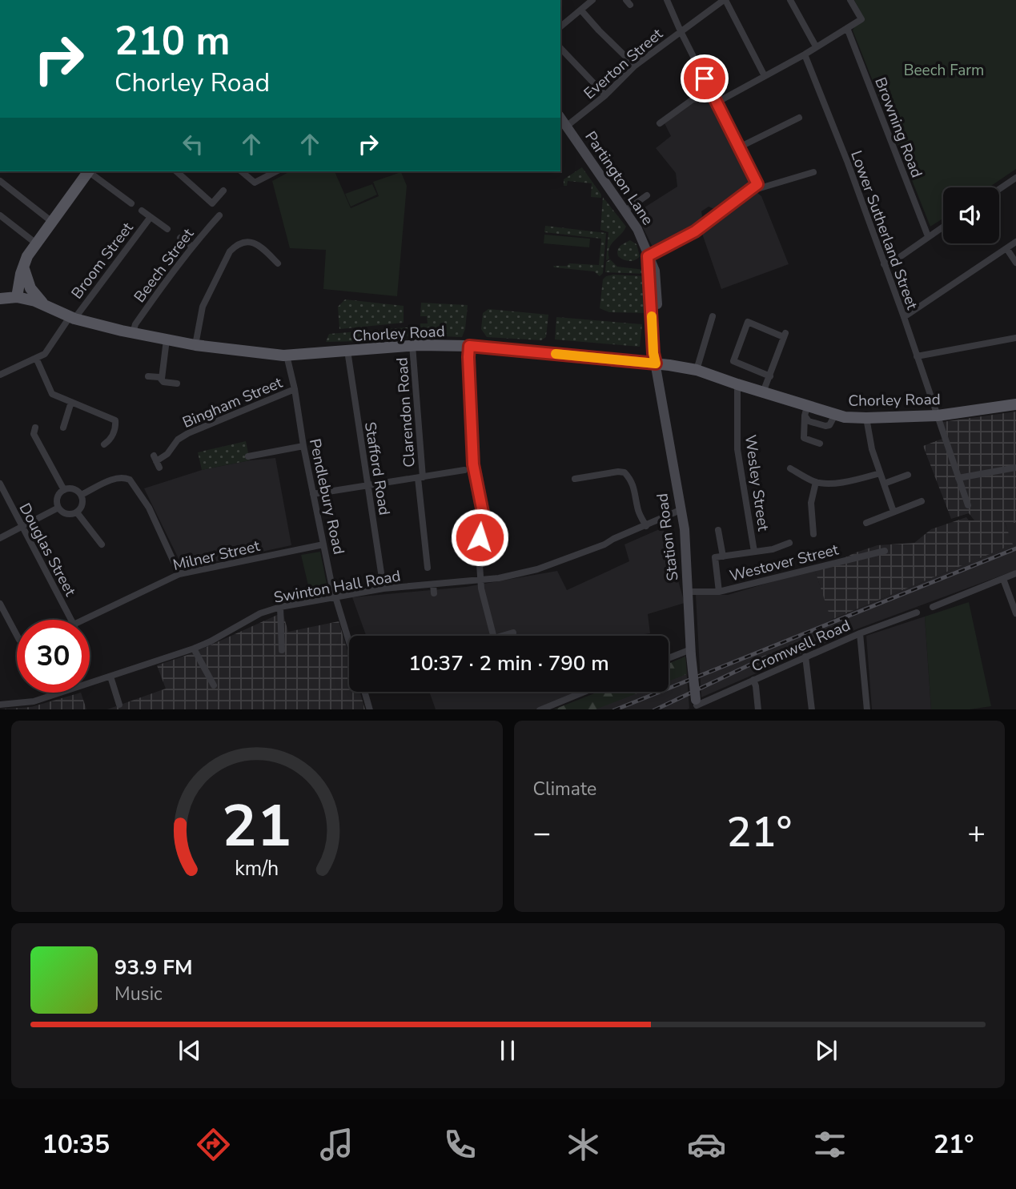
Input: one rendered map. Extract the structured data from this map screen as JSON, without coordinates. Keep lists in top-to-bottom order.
{
  "streets": {
    "main road": ["Partington Lane", "Chorley Road", "Station Road"],
    "street": [
      "Everton Street",
      "Browning Road",
      "Lower Sutherland Street",
      "Broom Street",
      "Beech Street",
      "Bingham Street",
      "Clarendon Road",
      "Stafford Road",
      "Wesley Street",
      "Pendlebury Road",
      "Douglas Street",
      "Milner Street",
      "Westover Street",
      "Swinton Hall Road",
      "Cromwell Road"
    ]
  },
  "crossings": [
    ["Everton Street", "Partington Lane"],
    ["Partington Lane", "Chorley Road"],
    ["Partington Lane", "Station Road"],
    ["Lower Sutherland Street", "Chorley Road"],
    ["Broom Street", "Chorley Road"],
    ["Beech Street", "Chorley Road"],
    ["Chorley Road", "Clarendon Road"],
    ["Chorley Road", "Stafford Road"],
    ["Chorley Road", "Wesley Street"],
    ["Chorley Road", "Pendlebury Road"],
    ["Chorley Road", "Station Road"],
    ["Bingham Street", "Pendlebury Road"],
    ["Stafford Road", "Swinton Hall Road"],
    ["Pendlebury Road", "Milner Street"],
    ["Pendlebury Road", "Swinton Hall Road"],
    ["Station Road", "Westover Street"],
    ["Station Road", "Swinton Hall Road"],
    ["Station Road", "Cromwell Road"]
  ],
  "parks": ["Beech Farm"],
  "page": {
    "turn": ["210 m", "Chorley Road"],
    "limit": "30",
    "trip": "10:37 · 2 min · 790 m",
    "tile": "Climate",
    "heat": ["−", "21°", "+"],
    "song": ["93.9 FM", "Music"],
    "tabs": ["10:35", "21°"],
    "gauge": ["21", "km/h"]
  }
}
